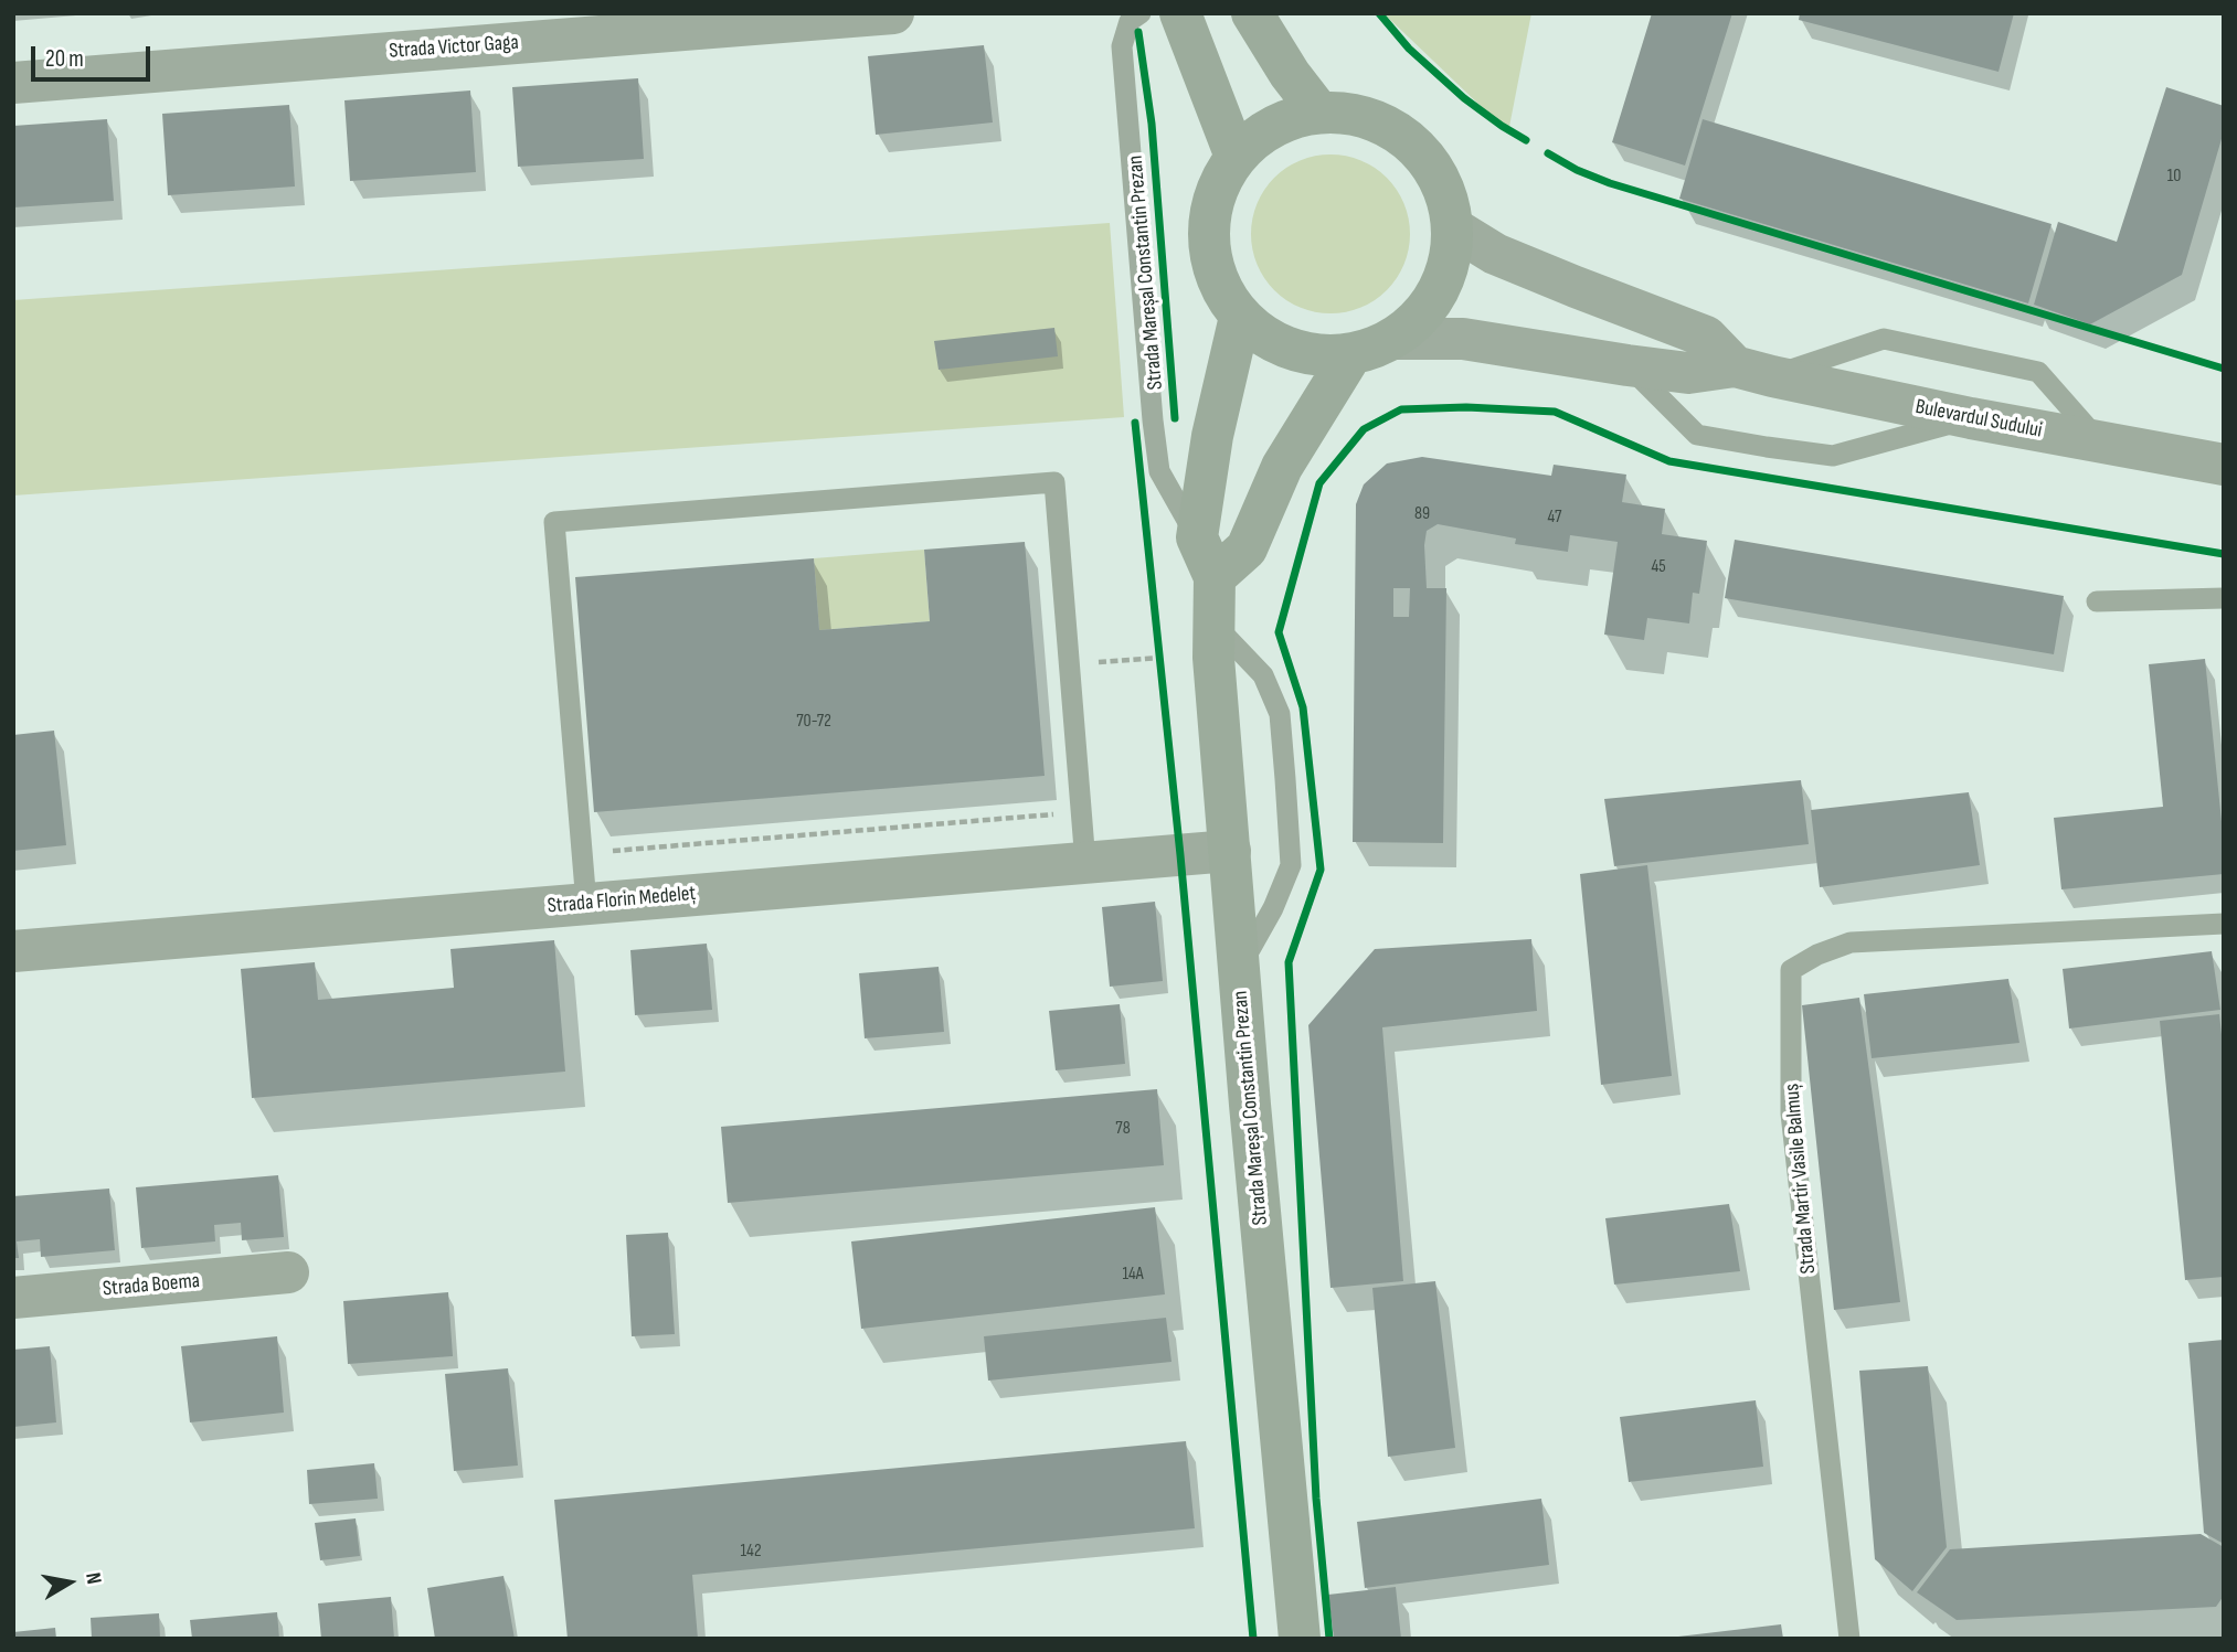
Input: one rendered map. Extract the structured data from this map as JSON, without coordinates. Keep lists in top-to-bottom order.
{
  "streets": {
    "main road": ["Strada Mareșal Constantin Prezan"],
    "street": [
      "Strada Victor Gaga",
      "Bulevardul Sudului",
      "Strada Florin Medeleț",
      "Strada Boema"
    ],
    "lane": ["Strada Martir Vasile Balmuș"]
  },
  "crossings": [
    ["Strada Mareșal Constantin Prezan", "Strada Florin Medeleț"]
  ],
  "house_numbers": [
    "10",
    "89",
    "47",
    "45",
    "70-72",
    "78",
    "14A",
    "142"
  ],
  "scale_bar": "20 m",
  "north": "right"
}
